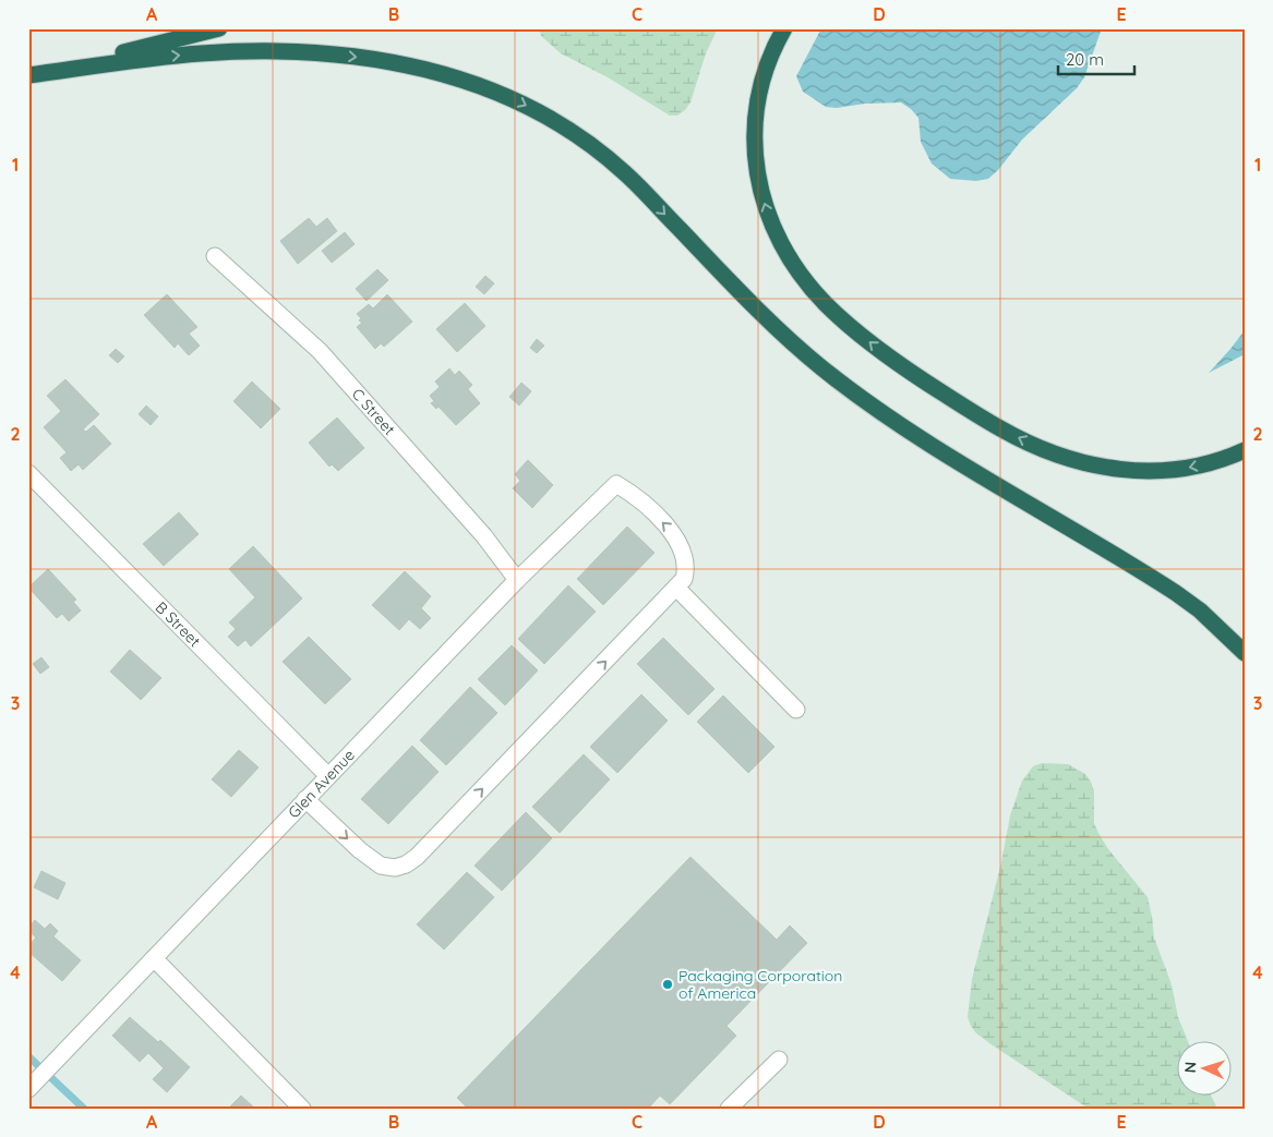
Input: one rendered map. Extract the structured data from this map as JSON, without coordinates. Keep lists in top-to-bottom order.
{
  "streets": {
    "street": ["C Street", "B Street", "Glen Avenue"]
  },
  "crossings": [
    ["C Street", "Glen Avenue"],
    ["B Street", "Glen Avenue"]
  ],
  "places": ["Packaging Corporation of America"],
  "scale_bar": "20 m",
  "north": "left",
  "grid": {
    "columns": [
      "A",
      "B",
      "C",
      "D",
      "E"
    ],
    "rows": [
      "1",
      "2",
      "3",
      "4"
    ]
  }
}
